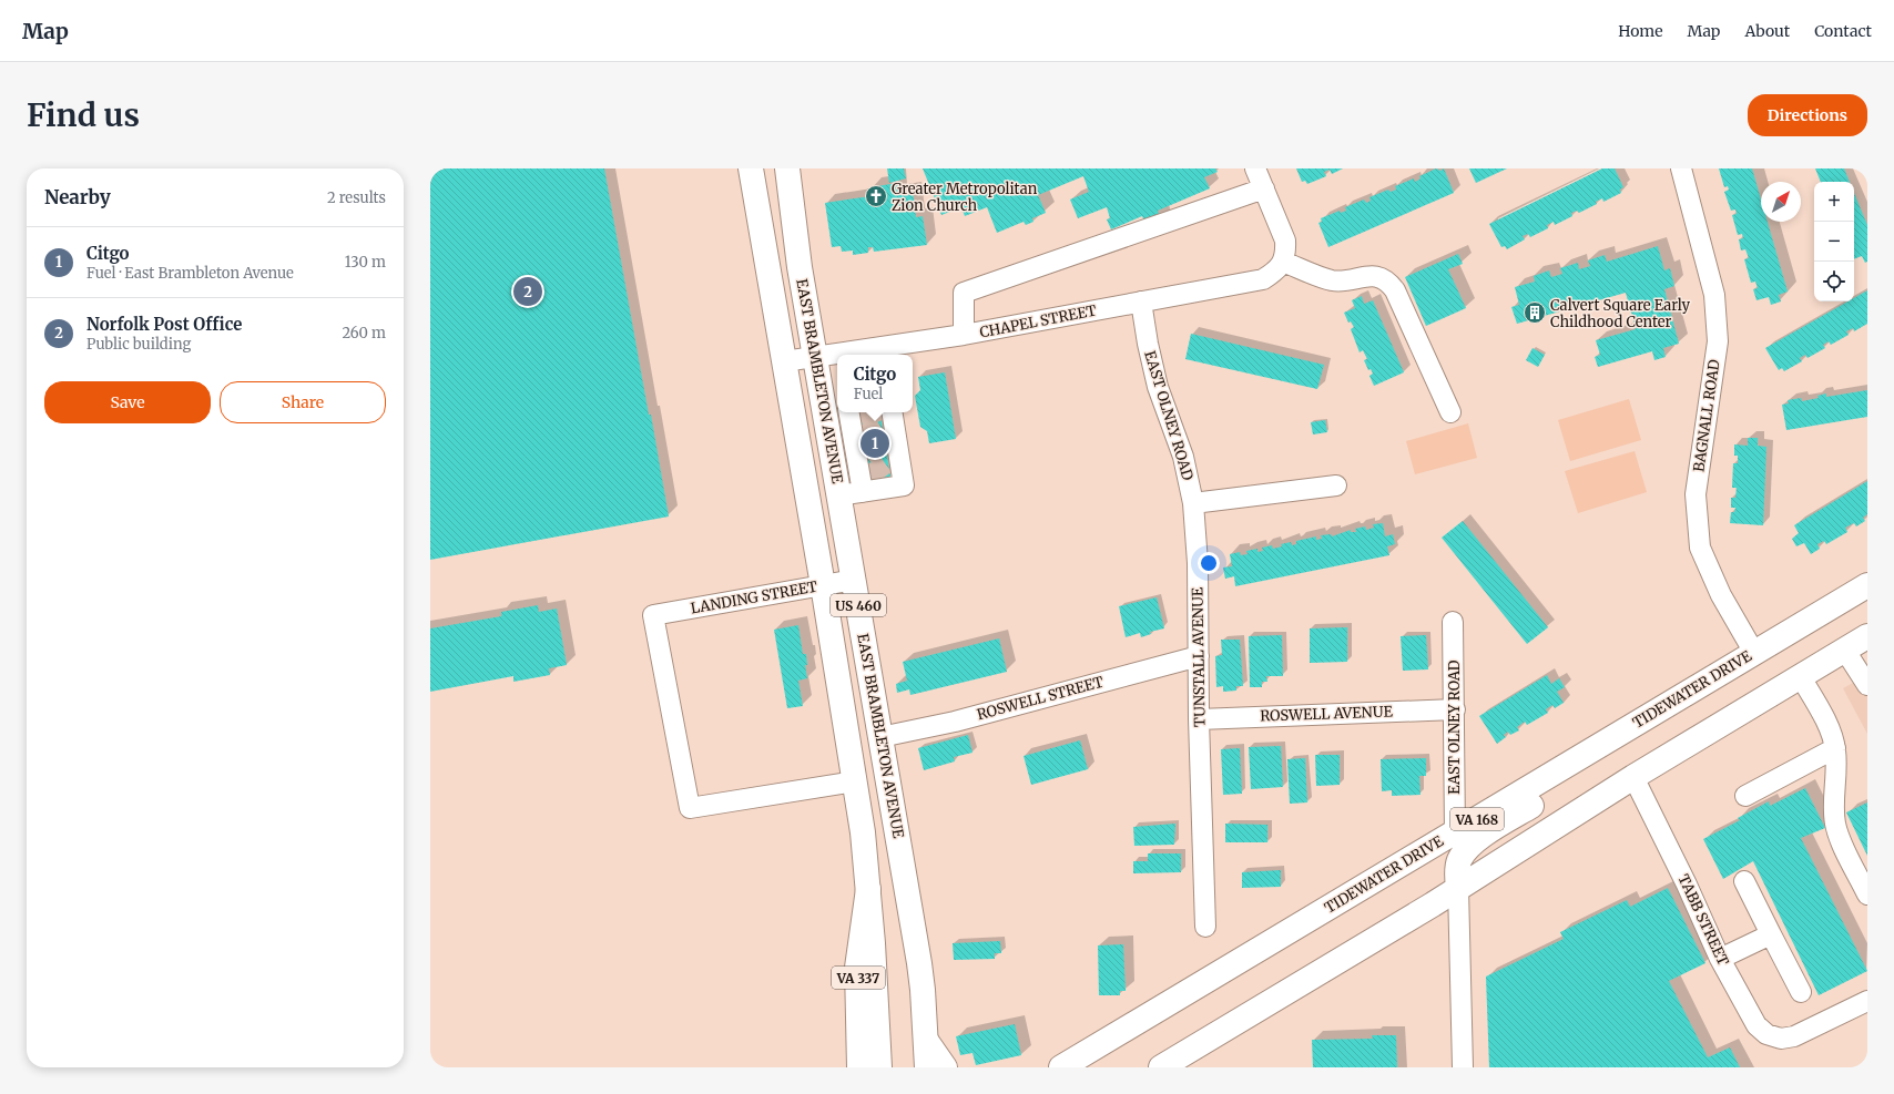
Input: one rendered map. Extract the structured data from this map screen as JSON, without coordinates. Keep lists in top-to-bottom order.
{
  "streets": {
    "main road": [
      "EAST BRAMBLETON AVENUE",
      "US 460",
      "TIDEWATER DRIVE",
      "VA 168",
      "VA 337"
    ],
    "street": [
      "CHAPEL STREET",
      "EAST OLNEY ROAD",
      "BAGNALL ROAD",
      "LANDING STREET",
      "TUNSTALL AVENUE",
      "ROSWELL STREET",
      "ROSWELL AVENUE",
      "TABB STREET"
    ]
  },
  "crossings": [
    ["CHAPEL STREET", "EAST BRAMBLETON AVENUE"],
    ["CHAPEL STREET", "EAST OLNEY ROAD"],
    ["CHAPEL STREET", "US 460"],
    ["EAST BRAMBLETON AVENUE", "LANDING STREET"],
    ["EAST BRAMBLETON AVENUE", "ROSWELL STREET"],
    ["EAST OLNEY ROAD", "TUNSTALL AVENUE"],
    ["EAST OLNEY ROAD", "TIDEWATER DRIVE"],
    ["EAST OLNEY ROAD", "ROSWELL AVENUE"],
    ["BAGNALL ROAD", "TIDEWATER DRIVE"],
    ["LANDING STREET", "US 460"],
    ["US 460", "VA 337"],
    ["TUNSTALL AVENUE", "ROSWELL STREET"],
    ["TUNSTALL AVENUE", "ROSWELL AVENUE"]
  ],
  "places": {
    "church": ["Greater Metropolitan Zion Church"],
    "building": ["Calvert Square Early Childhood Center"]
  },
  "north": "top right",
  "page": {
    "header": "Map",
    "nav": [
      "Home",
      "Map",
      "About",
      "Contact"
    ],
    "buttons": [
      "Directions",
      ["Save", "Share"]
    ],
    "title": "Find us",
    "heading": ["Nearby", "2 results"],
    "map_buttons": ["+", "−"],
    "list": [
      {
        "mark": "1",
        "name": "Citgo",
        "note": "Fuel · East Brambleton Avenue",
        "value": "130 m"
      },
      {
        "mark": "2",
        "name": "Norfolk Post Office",
        "note": "Public building",
        "value": "260 m"
      }
    ],
    "pins": ["2", "1"],
    "popup": ["Citgo", "Fuel"]
  }
}
